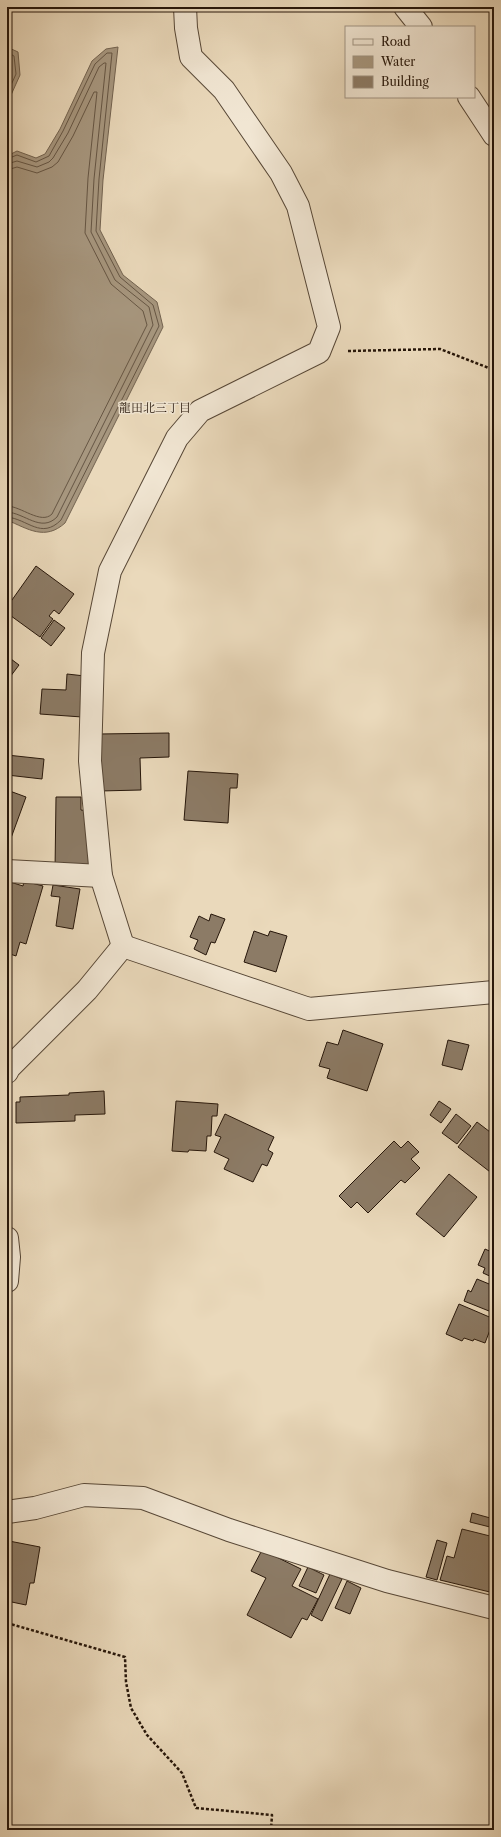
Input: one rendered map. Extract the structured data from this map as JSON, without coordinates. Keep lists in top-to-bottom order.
{
  "districts": ["龍田北三丁目"],
  "legend": ["Road", "Water", "Building"]
}
